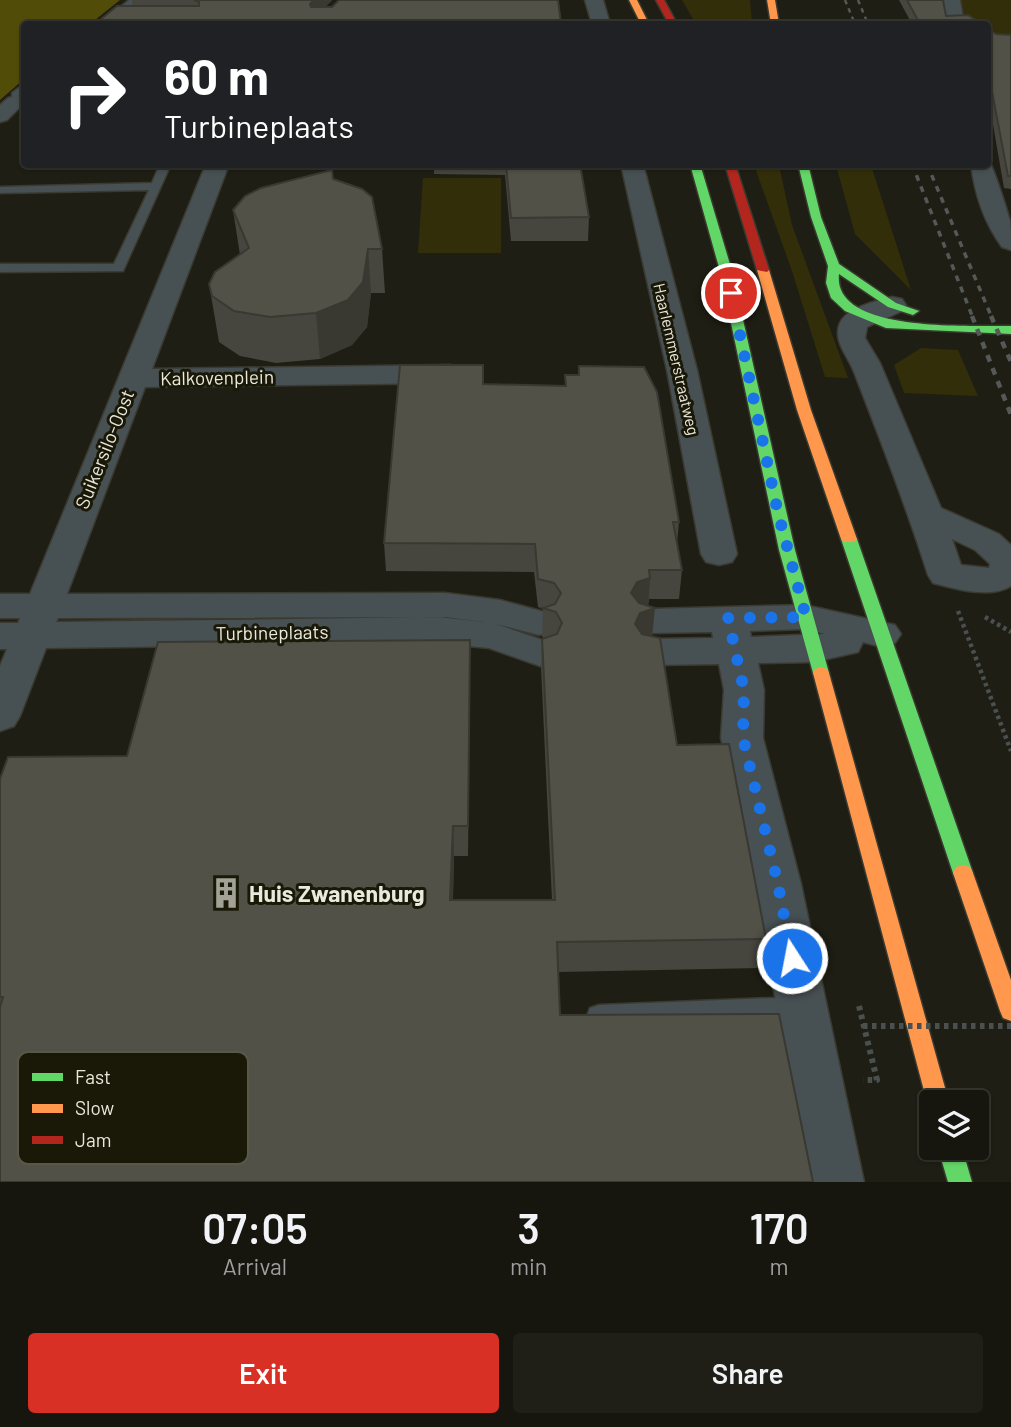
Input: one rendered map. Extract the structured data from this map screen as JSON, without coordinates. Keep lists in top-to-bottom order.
{
  "streets": {
    "street": [
      "Haarlemmerstraatweg",
      "Kalkovenplein",
      "Suikersilo-Oost",
      "Turbineplaats"
    ]
  },
  "crossings": [
    ["Kalkovenplein", "Suikersilo-Oost"],
    ["Suikersilo-Oost", "Turbineplaats"]
  ],
  "places": {
    "building": ["Huis Zwanenburg"]
  },
  "legend": ["Fast", "Slow", "Jam"],
  "page": {
    "turn": ["60 m", "Turbineplaats"],
    "eta": [
      "07:05",
      "Arrival",
      "3",
      "min",
      "170",
      "m"
    ],
    "buttons": ["Exit", "Share"]
  }
}
